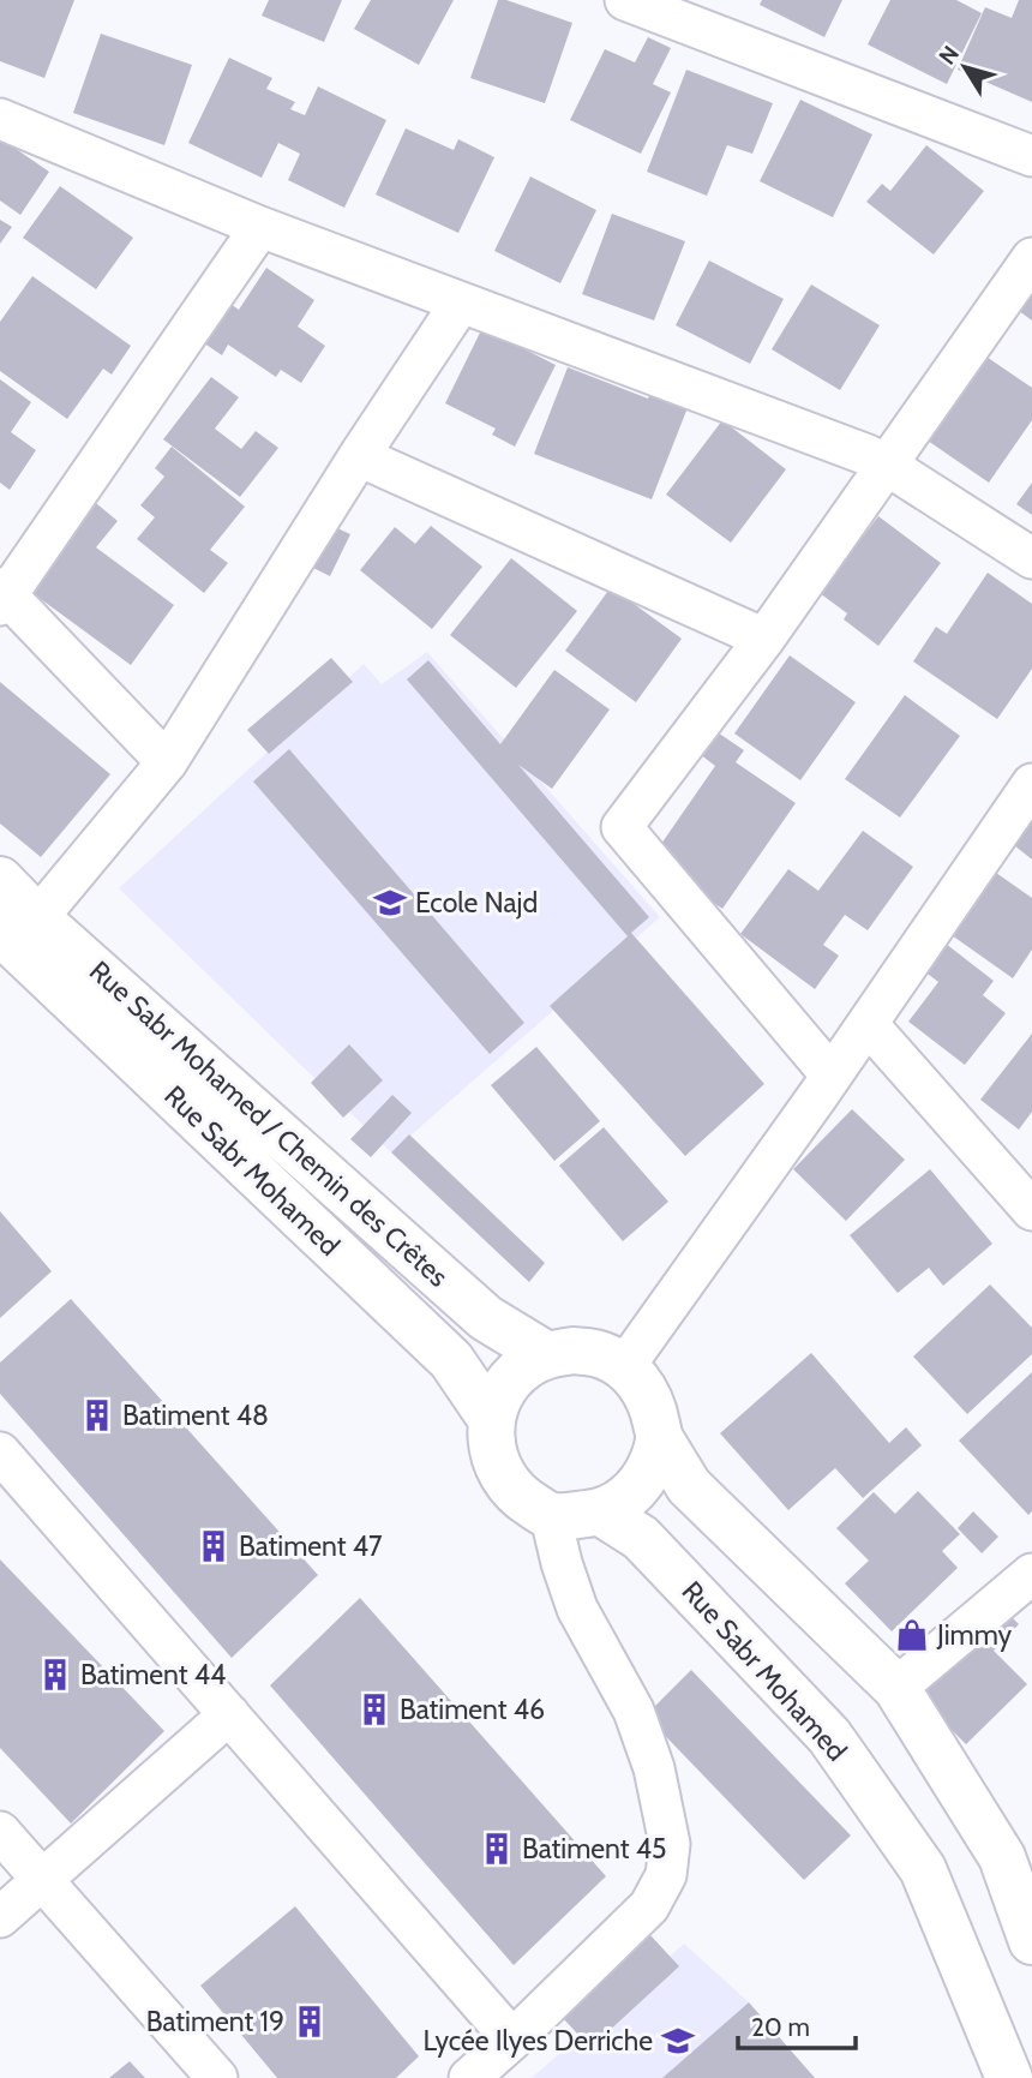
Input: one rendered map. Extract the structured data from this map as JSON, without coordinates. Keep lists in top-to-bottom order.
{
  "streets": {
    "main road": ["Rue Sabr Mohamed / Chemin des Crêtes", "Rue Sabr Mohamed"]
  },
  "crossings": [
    ["Rue Sabr Mohamed / Chemin des Crêtes", "Rue Sabr Mohamed"]
  ],
  "places": {
    "school or university": ["Ecole Najd", "Lycée Ilyes Derriche"],
    "building": [
      "Batiment 48",
      "Batiment 47",
      "Batiment 44",
      "Batiment 46",
      "Batiment 45",
      "Batiment 19"
    ],
    "shop": ["Jimmy"]
  },
  "scale_bar": "20 m",
  "north": "top left"
}
